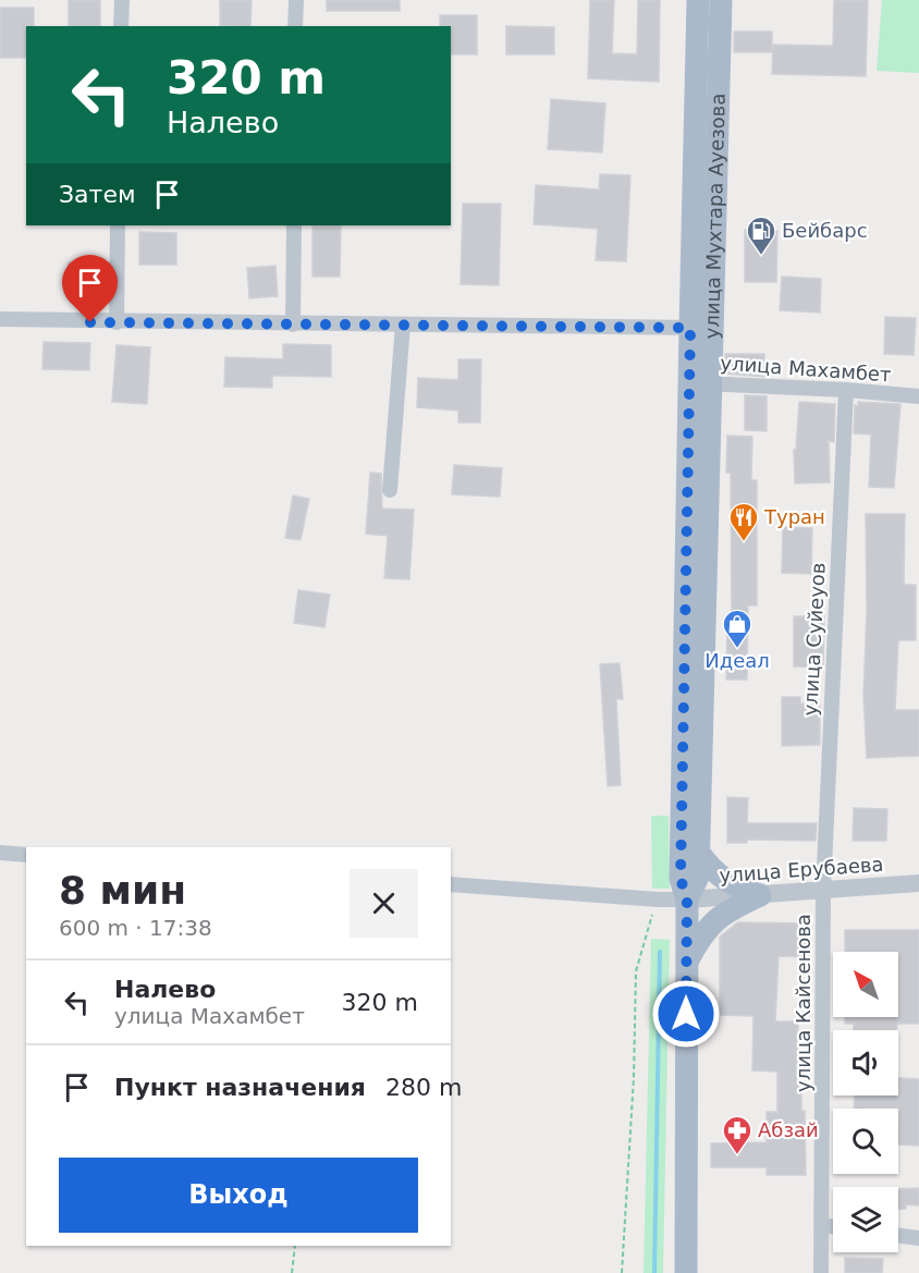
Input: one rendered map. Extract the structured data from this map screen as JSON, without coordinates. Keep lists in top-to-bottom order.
{
  "streets": {
    "main road": ["улица Мухтара Ауезова"],
    "street": [
      "улица Махамбет",
      "улица Суйеуов",
      "улица Ерубаева",
      "улица Кайсенова"
    ]
  },
  "crossings": [
    ["улица Мухтара Ауезова", "улица Махамбет"],
    ["улица Мухтара Ауезова", "улица Ерубаева"],
    ["улица Махамбет", "улица Суйеуов"],
    ["улица Суйеуов", "улица Ерубаева"],
    ["улица Суйеуов", "улица Кайсенова"],
    ["улица Ерубаева", "улица Кайсенова"]
  ],
  "places": {
    "fuel station": ["Бейбарс"],
    "restaurant": ["Туран"],
    "shop": ["Идеал"],
    "pharmacy": ["Абзай"]
  },
  "north": "top left",
  "page": {
    "turn": ["320 m", "Налево"],
    "then": "Затем",
    "heading": ["8 мин", "600 m · 17:38"],
    "list": [
      {
        "name": "Налево",
        "note": "улица Махамбет",
        "value": "320 m"
      },
      {
        "name": "Пункт назначения",
        "value": "280 m"
      }
    ],
    "buttons": "Выход"
  }
}
